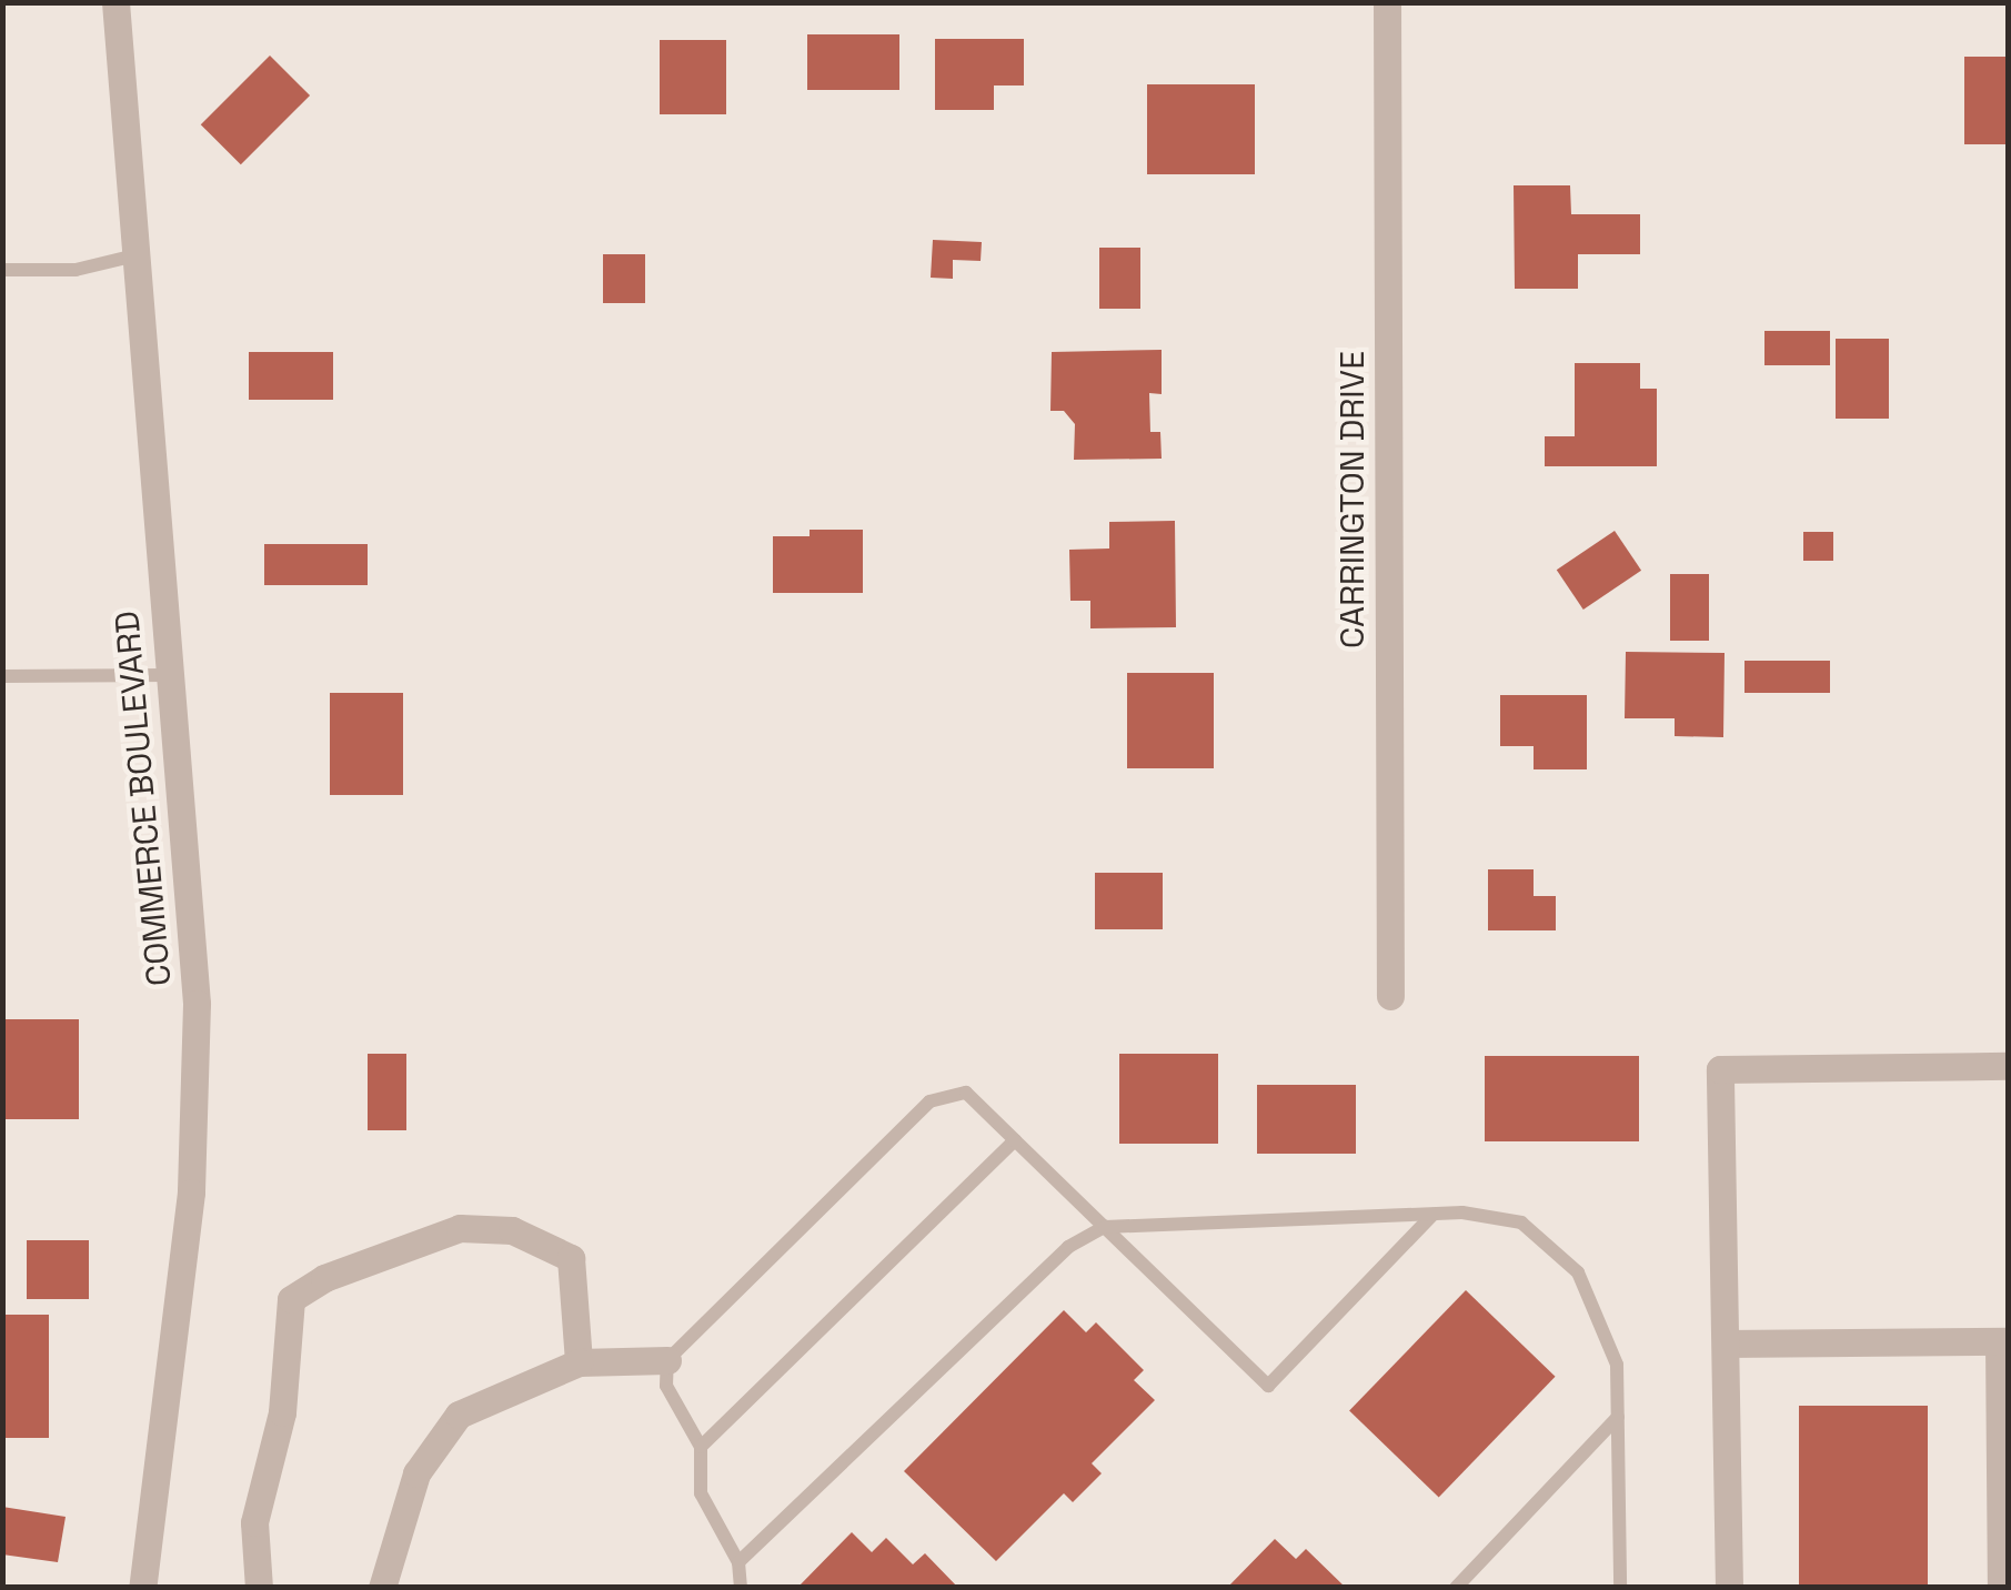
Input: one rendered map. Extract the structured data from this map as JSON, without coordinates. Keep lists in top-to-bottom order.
{
  "streets": {
    "street": ["CARRINGTON DRIVE", "COMMERCE BOULEVARD"]
  }
}
